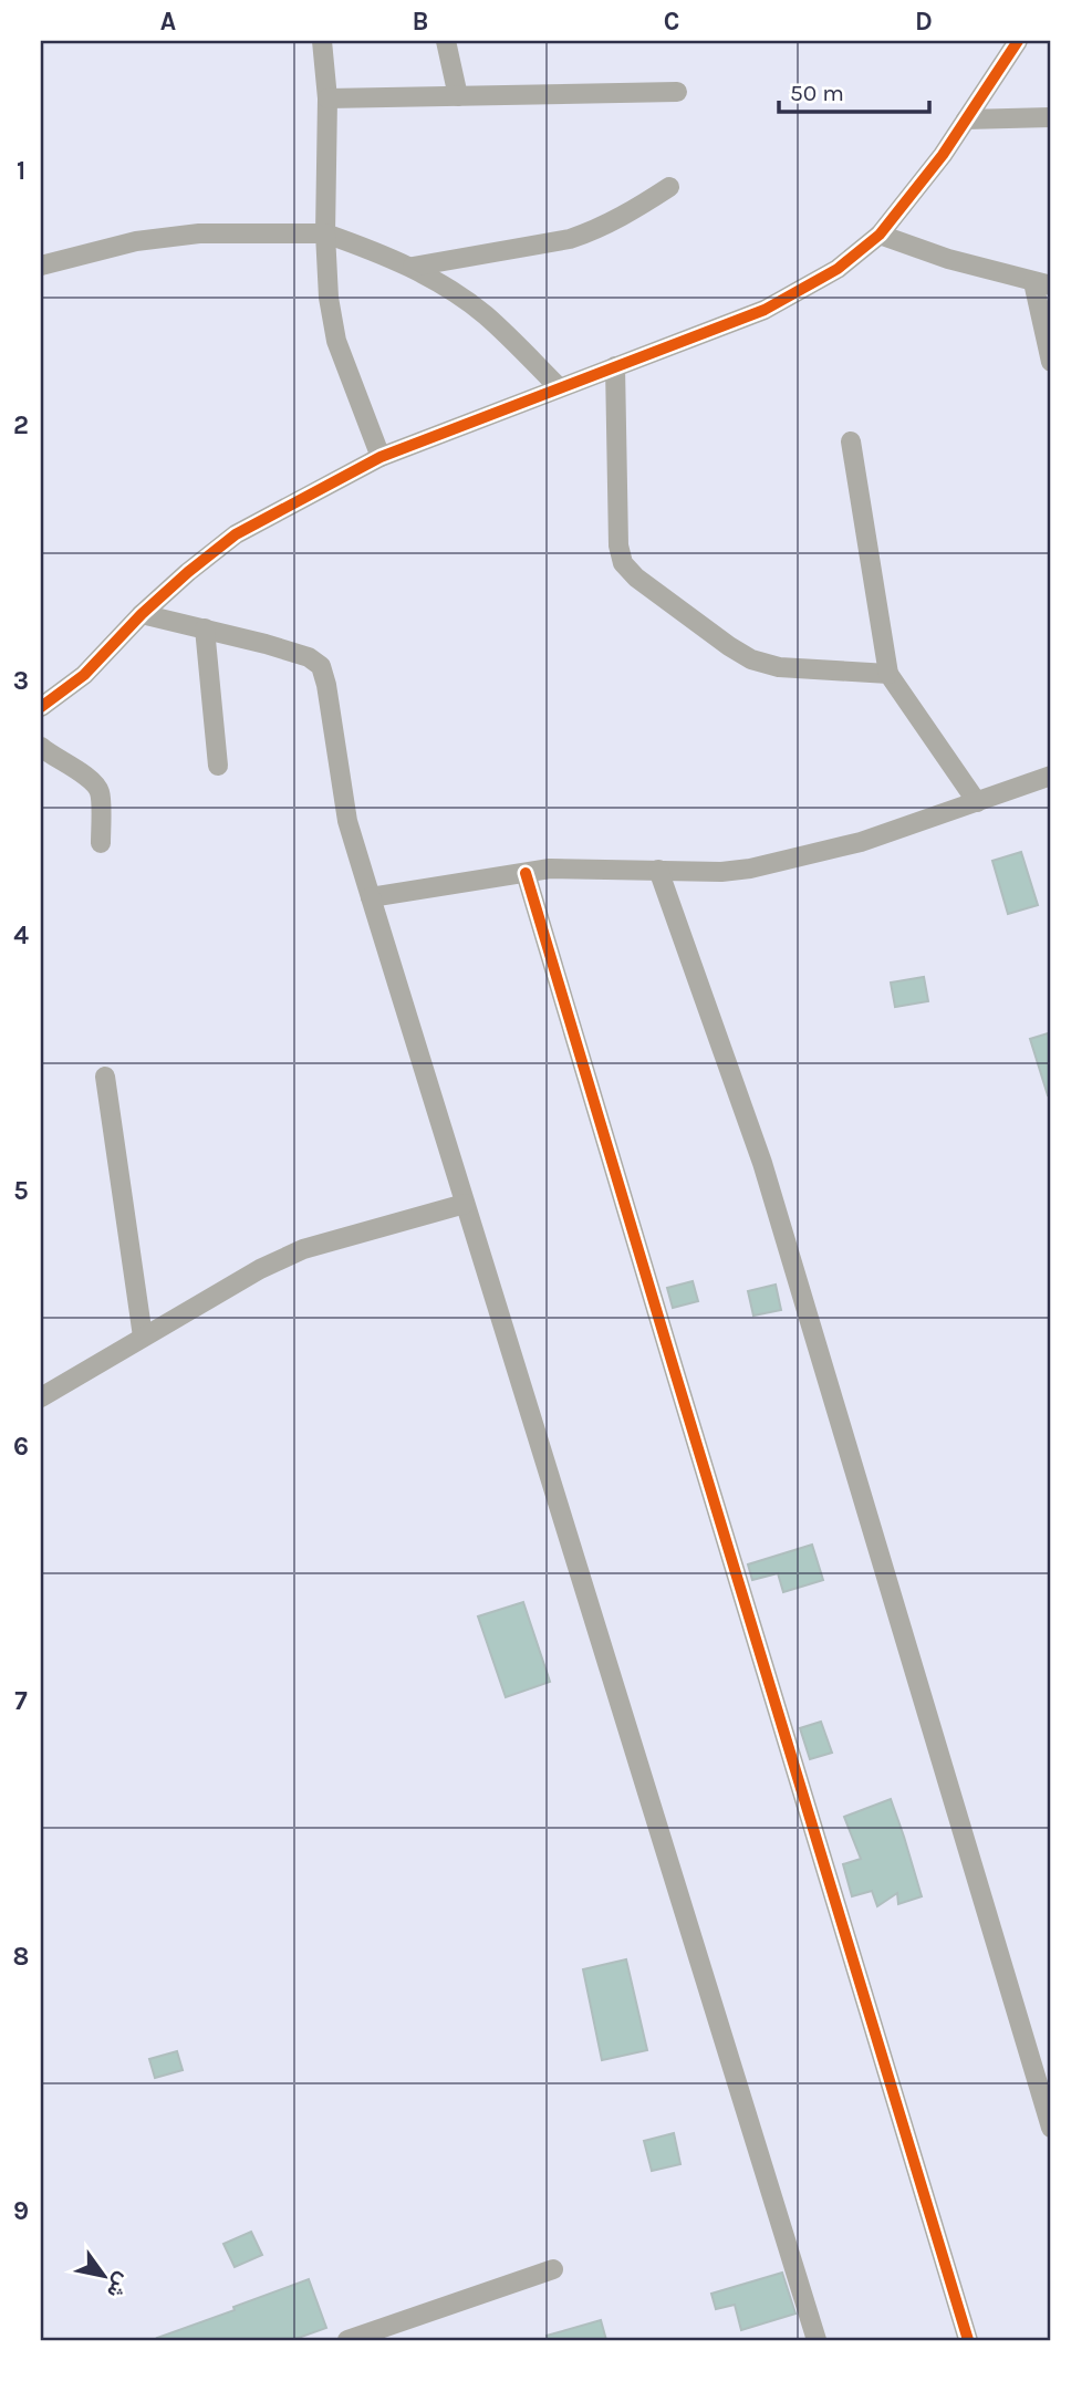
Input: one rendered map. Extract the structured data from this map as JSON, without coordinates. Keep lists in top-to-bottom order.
{
  "scale_bar": "50 m",
  "north": "bottom right",
  "grid": {
    "columns": [
      "A",
      "B",
      "C",
      "D"
    ],
    "rows": [
      "1",
      "2",
      "3",
      "4",
      "5",
      "6",
      "7",
      "8",
      "9"
    ]
  }
}
